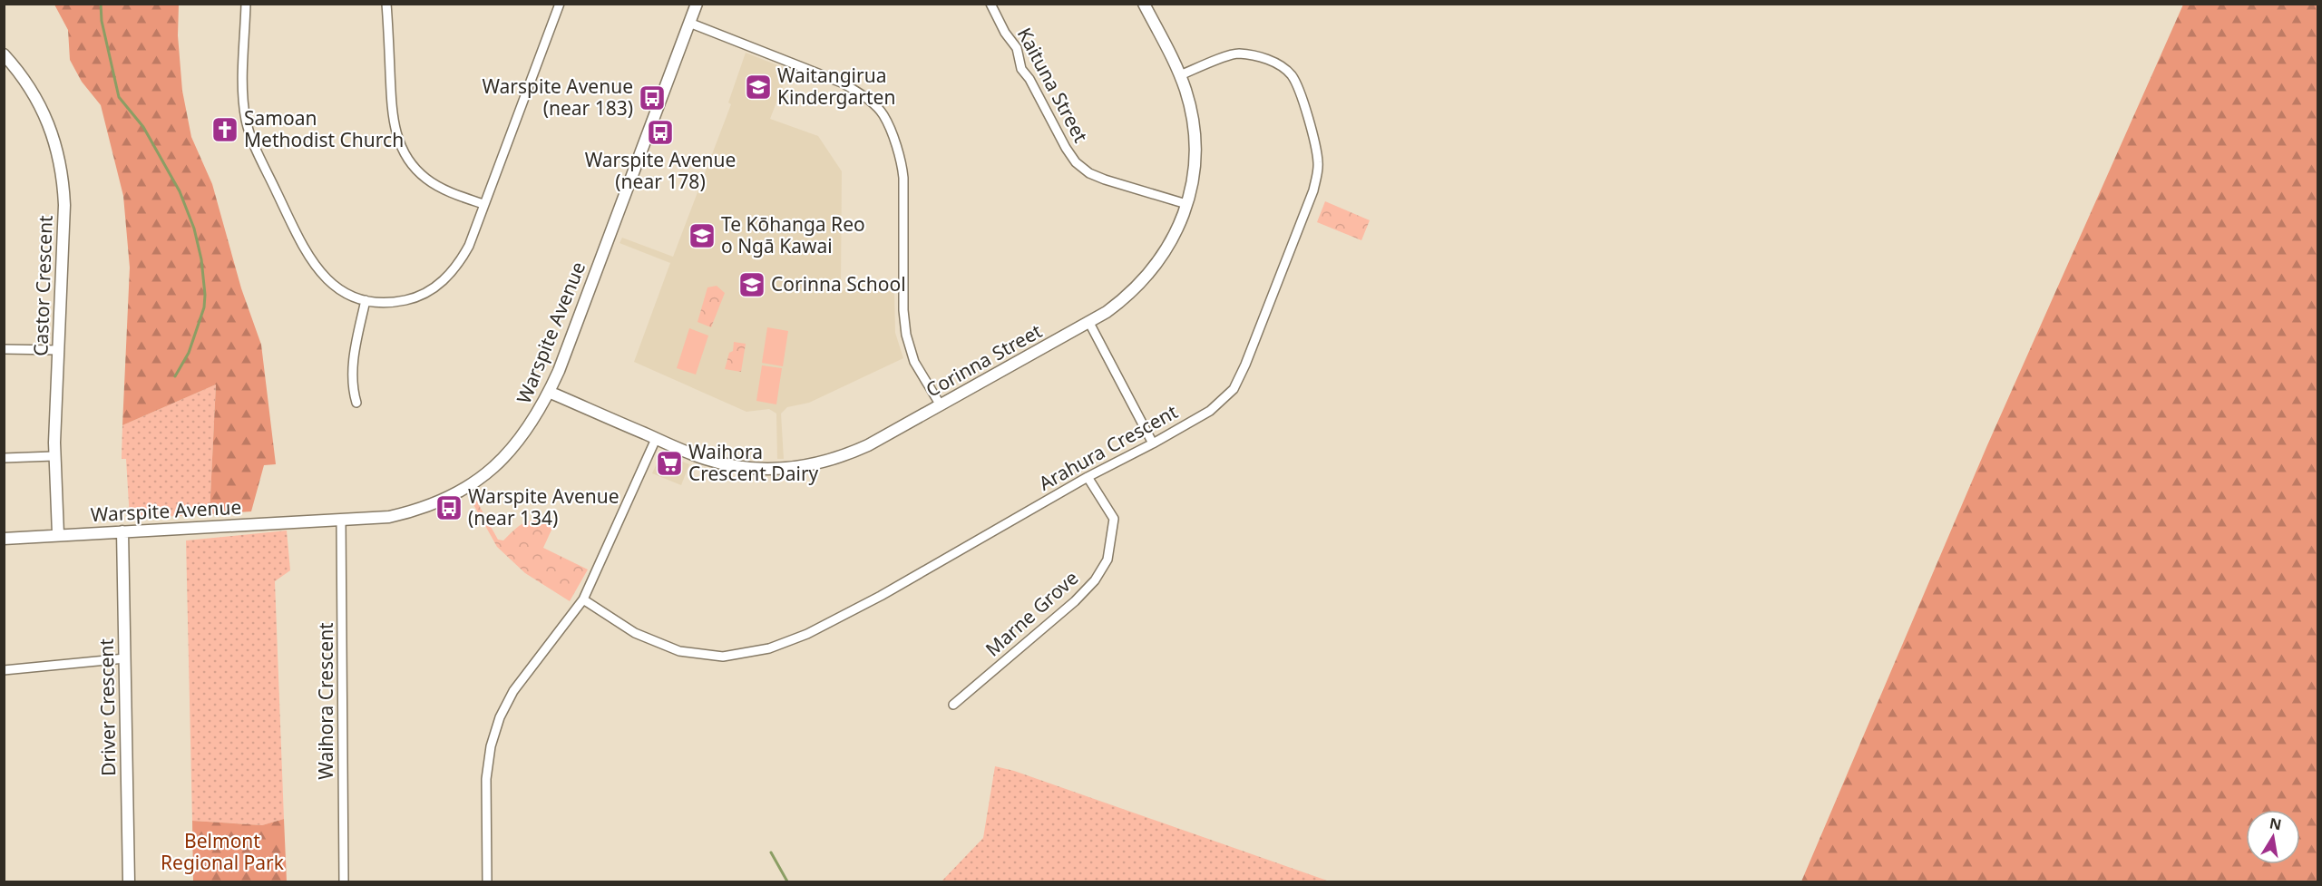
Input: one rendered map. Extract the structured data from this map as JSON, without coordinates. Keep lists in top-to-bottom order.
{
  "streets": {
    "street": [
      "Kaituna Street",
      "Castor Crescent",
      "Warspite Avenue",
      "Corinna Street",
      "Arahura Crescent",
      "Marne Grove",
      "Waihora Crescent",
      "Driver Crescent"
    ]
  },
  "crossings": [
    ["Kaituna Street", "Corinna Street"],
    ["Castor Crescent", "Warspite Avenue"],
    ["Warspite Avenue", "Corinna Street"],
    ["Warspite Avenue", "Waihora Crescent"],
    ["Warspite Avenue", "Driver Crescent"],
    ["Corinna Street", "Arahura Crescent"],
    ["Arahura Crescent", "Marne Grove"]
  ],
  "parks": ["Belmont Regional Park"],
  "places": {
    "school or university": ["Waitangirua Kindergarten", "Te Kōhanga Reo o Ngā Kawai", "Corinna School"],
    "bus stop": ["Warspite Avenue (near 183)", "Warspite Avenue (near 178)", "Warspite Avenue (near 134)"],
    "church": ["Samoan Methodist Church"],
    "supermarket": ["Waihora Crescent Dairy"]
  },
  "north": "top"
}
